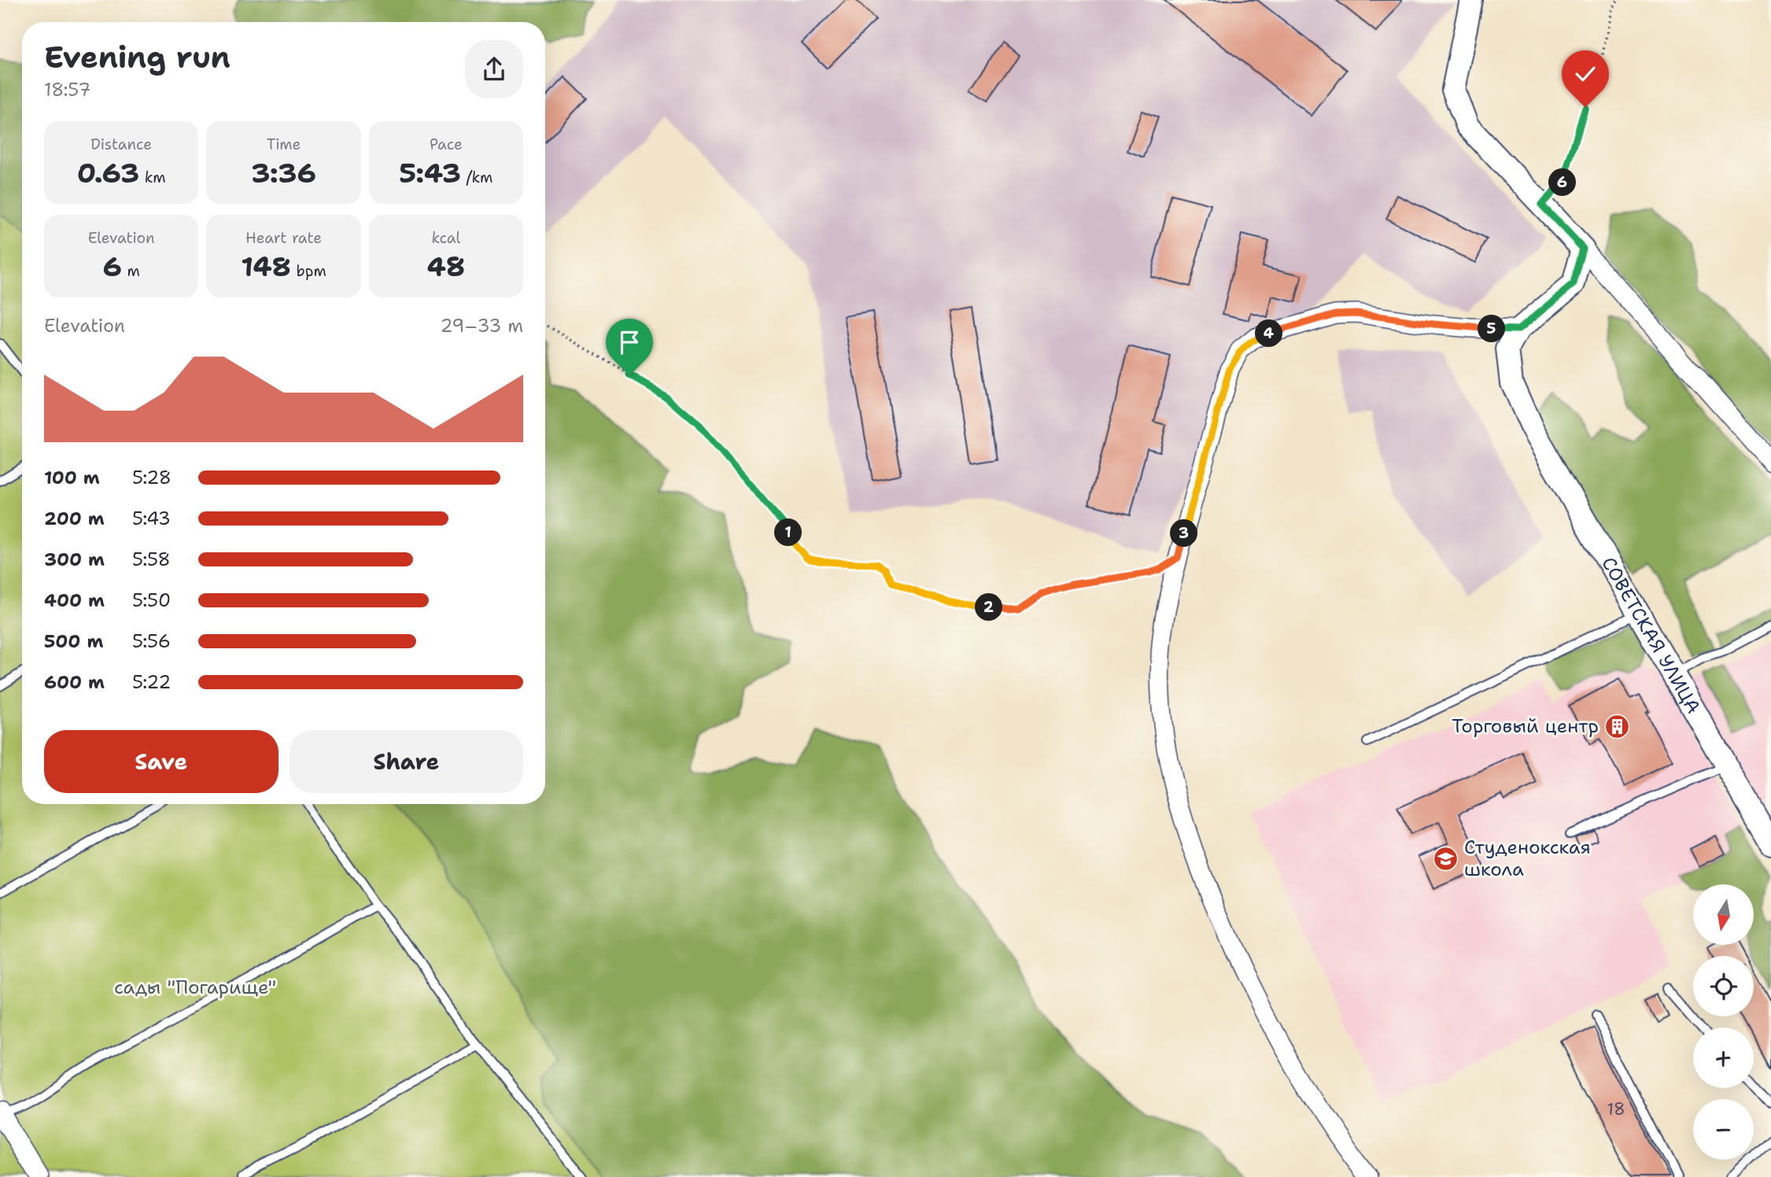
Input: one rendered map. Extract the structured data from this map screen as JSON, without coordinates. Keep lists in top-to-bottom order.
{
  "streets": {
    "street": ["СОВЕТСКАЯ УЛИЦА"]
  },
  "parks": ["сады \"Погарище\""],
  "places": {
    "building": ["Торговый центр"],
    "school or university": ["Студенокская школа"]
  },
  "house_numbers": ["18"],
  "north": "bottom",
  "page": {
    "heading": ["Evening run", "18:57"],
    "stats": [
      ["Distance", "0.63 km"],
      ["Time", "3:36"],
      ["Pace", "5:43 /km"],
      ["Elevation", "6 m"],
      ["Heart rate", "148 bpm"],
      ["kcal", "48"]
    ],
    "pins": [
      "6",
      "5",
      "4",
      "1",
      "3",
      "2"
    ],
    "chart": ["Elevation", "29–33 m"],
    "list": [
      {
        "name": "100 m",
        "note": "5:28"
      },
      {
        "name": "200 m",
        "note": "5:43"
      },
      {
        "name": "300 m",
        "note": "5:58"
      },
      {
        "name": "400 m",
        "note": "5:50"
      },
      {
        "name": "500 m",
        "note": "5:56"
      },
      {
        "name": "600 m",
        "note": "5:22"
      }
    ],
    "buttons": ["Save", "Share"],
    "map_buttons": ["+", "−"]
  }
}
